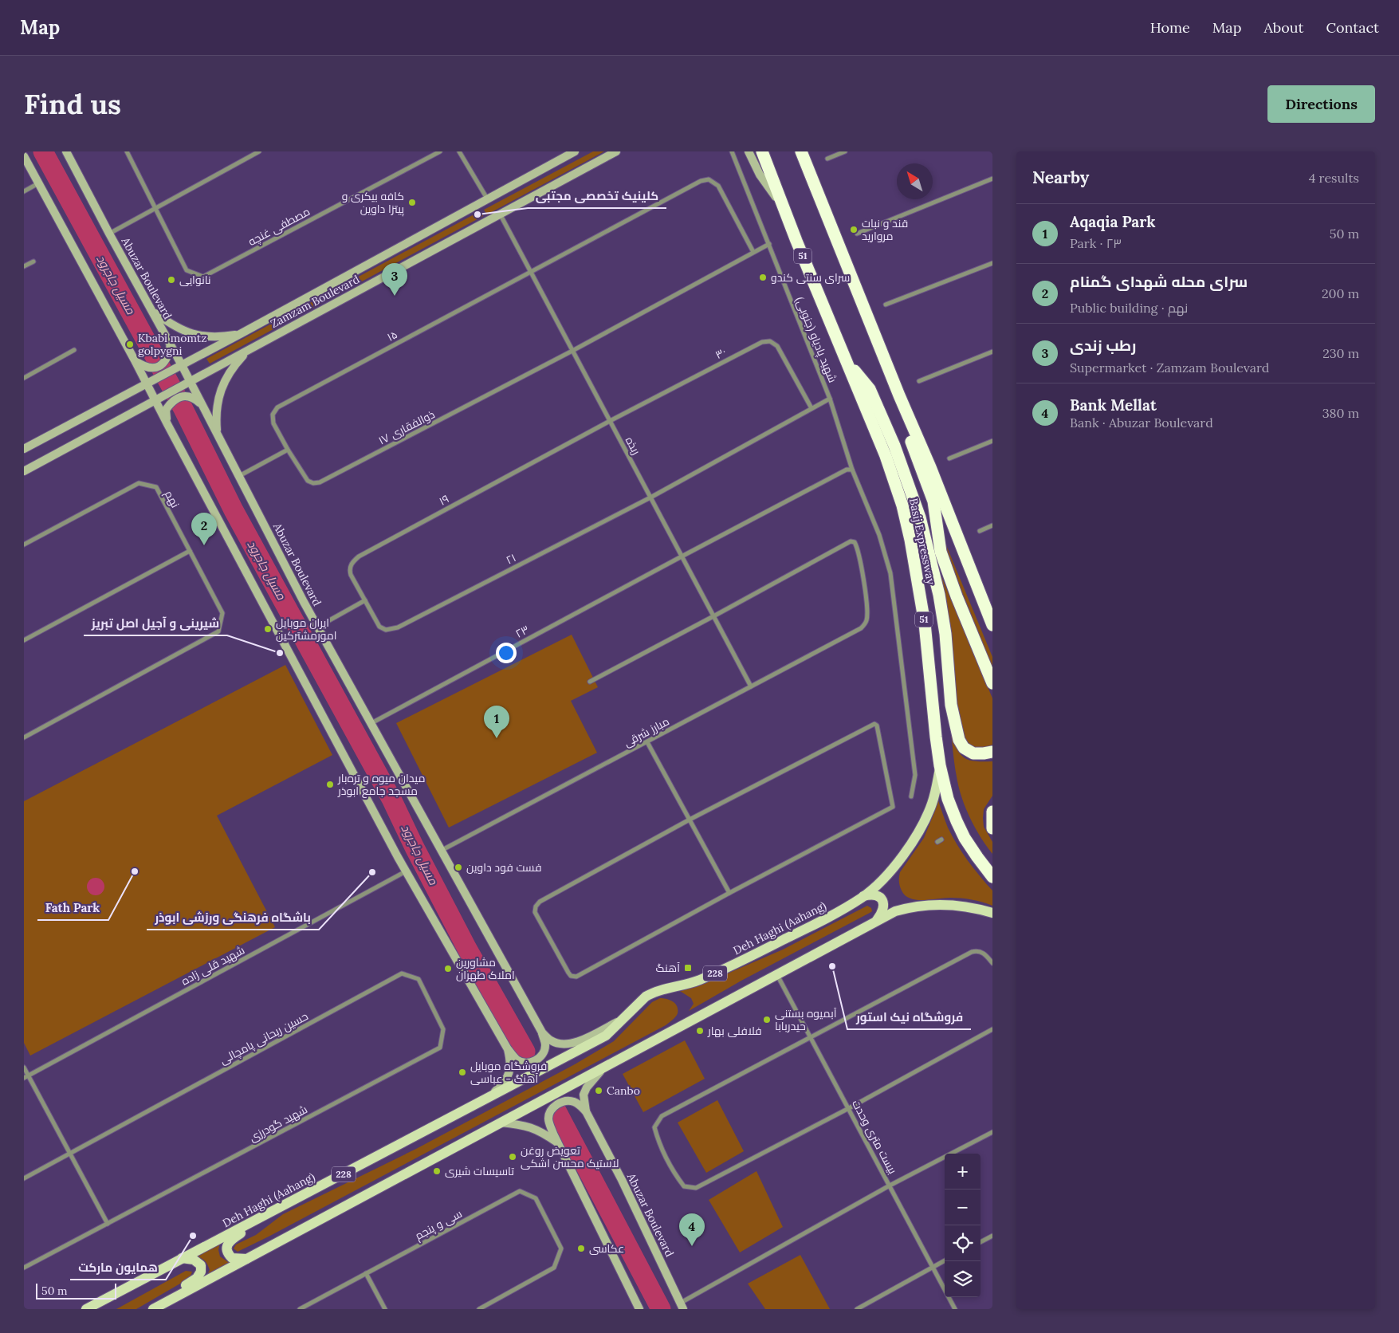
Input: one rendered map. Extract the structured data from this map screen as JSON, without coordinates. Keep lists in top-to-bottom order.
{
  "streets": {
    "highway": ["51", "Basij Expressway"],
    "main road": [
      "Abuzar Boulevard",
      "Zamzam Boulevard",
      "Deh Haghi (Aahang)",
      "228"
    ],
    "street": [
      "مصطفی غنچه",
      "۱۵",
      "شهید پادیاو (جنوبی)",
      "۳۰",
      "ذوالفقاری ۱۷",
      "ربذه",
      "نهم",
      "۱۹",
      "۲۱",
      "۲۳",
      "مبارز شرقی",
      "شهید قلی زاده",
      "حسین ریحانی پامچالی",
      "شهید گودرزی",
      "بیست متری وحدت",
      "سی و پنجم"
    ]
  },
  "crossings": [
    ["Abuzar Boulevard", "Zamzam Boulevard"],
    ["Abuzar Boulevard", "۲۳"],
    ["Abuzar Boulevard", "مبارز شرقی"],
    ["Abuzar Boulevard", "Deh Haghi (Aahang)"],
    ["Zamzam Boulevard", "ربذه"],
    ["۱۵", "ذوالفقاری ۱۷"],
    ["۱۵", "ربذه"],
    ["شهید پادیاو (جنوبی)", "ذوالفقاری ۱۷"],
    ["شهید پادیاو (جنوبی)", "۲۱"],
    ["شهید پادیاو (جنوبی)", "۲۳"],
    ["۳۰", "ربذه"],
    ["۳۰", "۱۹"],
    ["۳۰", "۲۱"],
    ["ذوالفقاری ۱۷", "ربذه"],
    ["ربذه", "۱۹"],
    ["ربذه", "۲۱"],
    ["ربذه", "۲۳"],
    ["ربذه", "مبارز شرقی"],
    ["۱۹", "۲۱"],
    ["Basij Expressway", "Deh Haghi (Aahang)"],
    ["حسین ریحانی پامچالی", "شهید گودرزی"]
  ],
  "water": ["مسیل جاجرود"],
  "places": {
    "other": [
      "کافه بیکری و پیتزا داوین",
      "کلینیک تخصصی مجتبی",
      "قند و نبات مروارید",
      "سرای سنتی کندو",
      "نانوایی",
      "Kbabi momtz golpygni",
      "ایران موبایل امورمشترکین",
      "شیرینی و آجیل اصل تبریز",
      "میدان میوه و تره‌بار مسجد جامع ابوذر",
      "فست فود داوین",
      "Fath Park",
      "باشگاه فرهنگی ورزشی ابوذر",
      "فروشگاه نیک استور",
      "مشاورین املاک طهران",
      "آبمیوه بستنی حیدربابا",
      "فلافلی بهار",
      "فروشگاه موبایل آهنگ - عباسی",
      "Canbo",
      "تعویض روغن لاستیک محسن اشکی",
      "تاسیسات شیری",
      "همایون مارکت",
      "عکاسى"
    ],
    "transit": ["آهنگ"]
  },
  "scale_bar": "50 m",
  "north": "top left",
  "page": {
    "header": "Map",
    "nav": [
      "Home",
      "Map",
      "About",
      "Contact"
    ],
    "buttons": "Directions",
    "title": "Find us",
    "heading": ["Nearby", "4 results"],
    "list": [
      {
        "mark": "1",
        "name": "Aqaqia Park",
        "note": "Park · ۲۳",
        "value": "50 m"
      },
      {
        "mark": "2",
        "name": "سرای محله شهدای گمنام",
        "note": "Public building · نهم",
        "value": "200 m"
      },
      {
        "mark": "3",
        "name": "رطب زندی",
        "note": "Supermarket · Zamzam Boulevard",
        "value": "230 m"
      },
      {
        "mark": "4",
        "name": "Bank Mellat",
        "note": "Bank · Abuzar Boulevard",
        "value": "380 m"
      }
    ],
    "pins": [
      "3",
      "2",
      "1",
      "4"
    ],
    "map_buttons": ["+", "−"],
    "scale": "50 m"
  }
}
